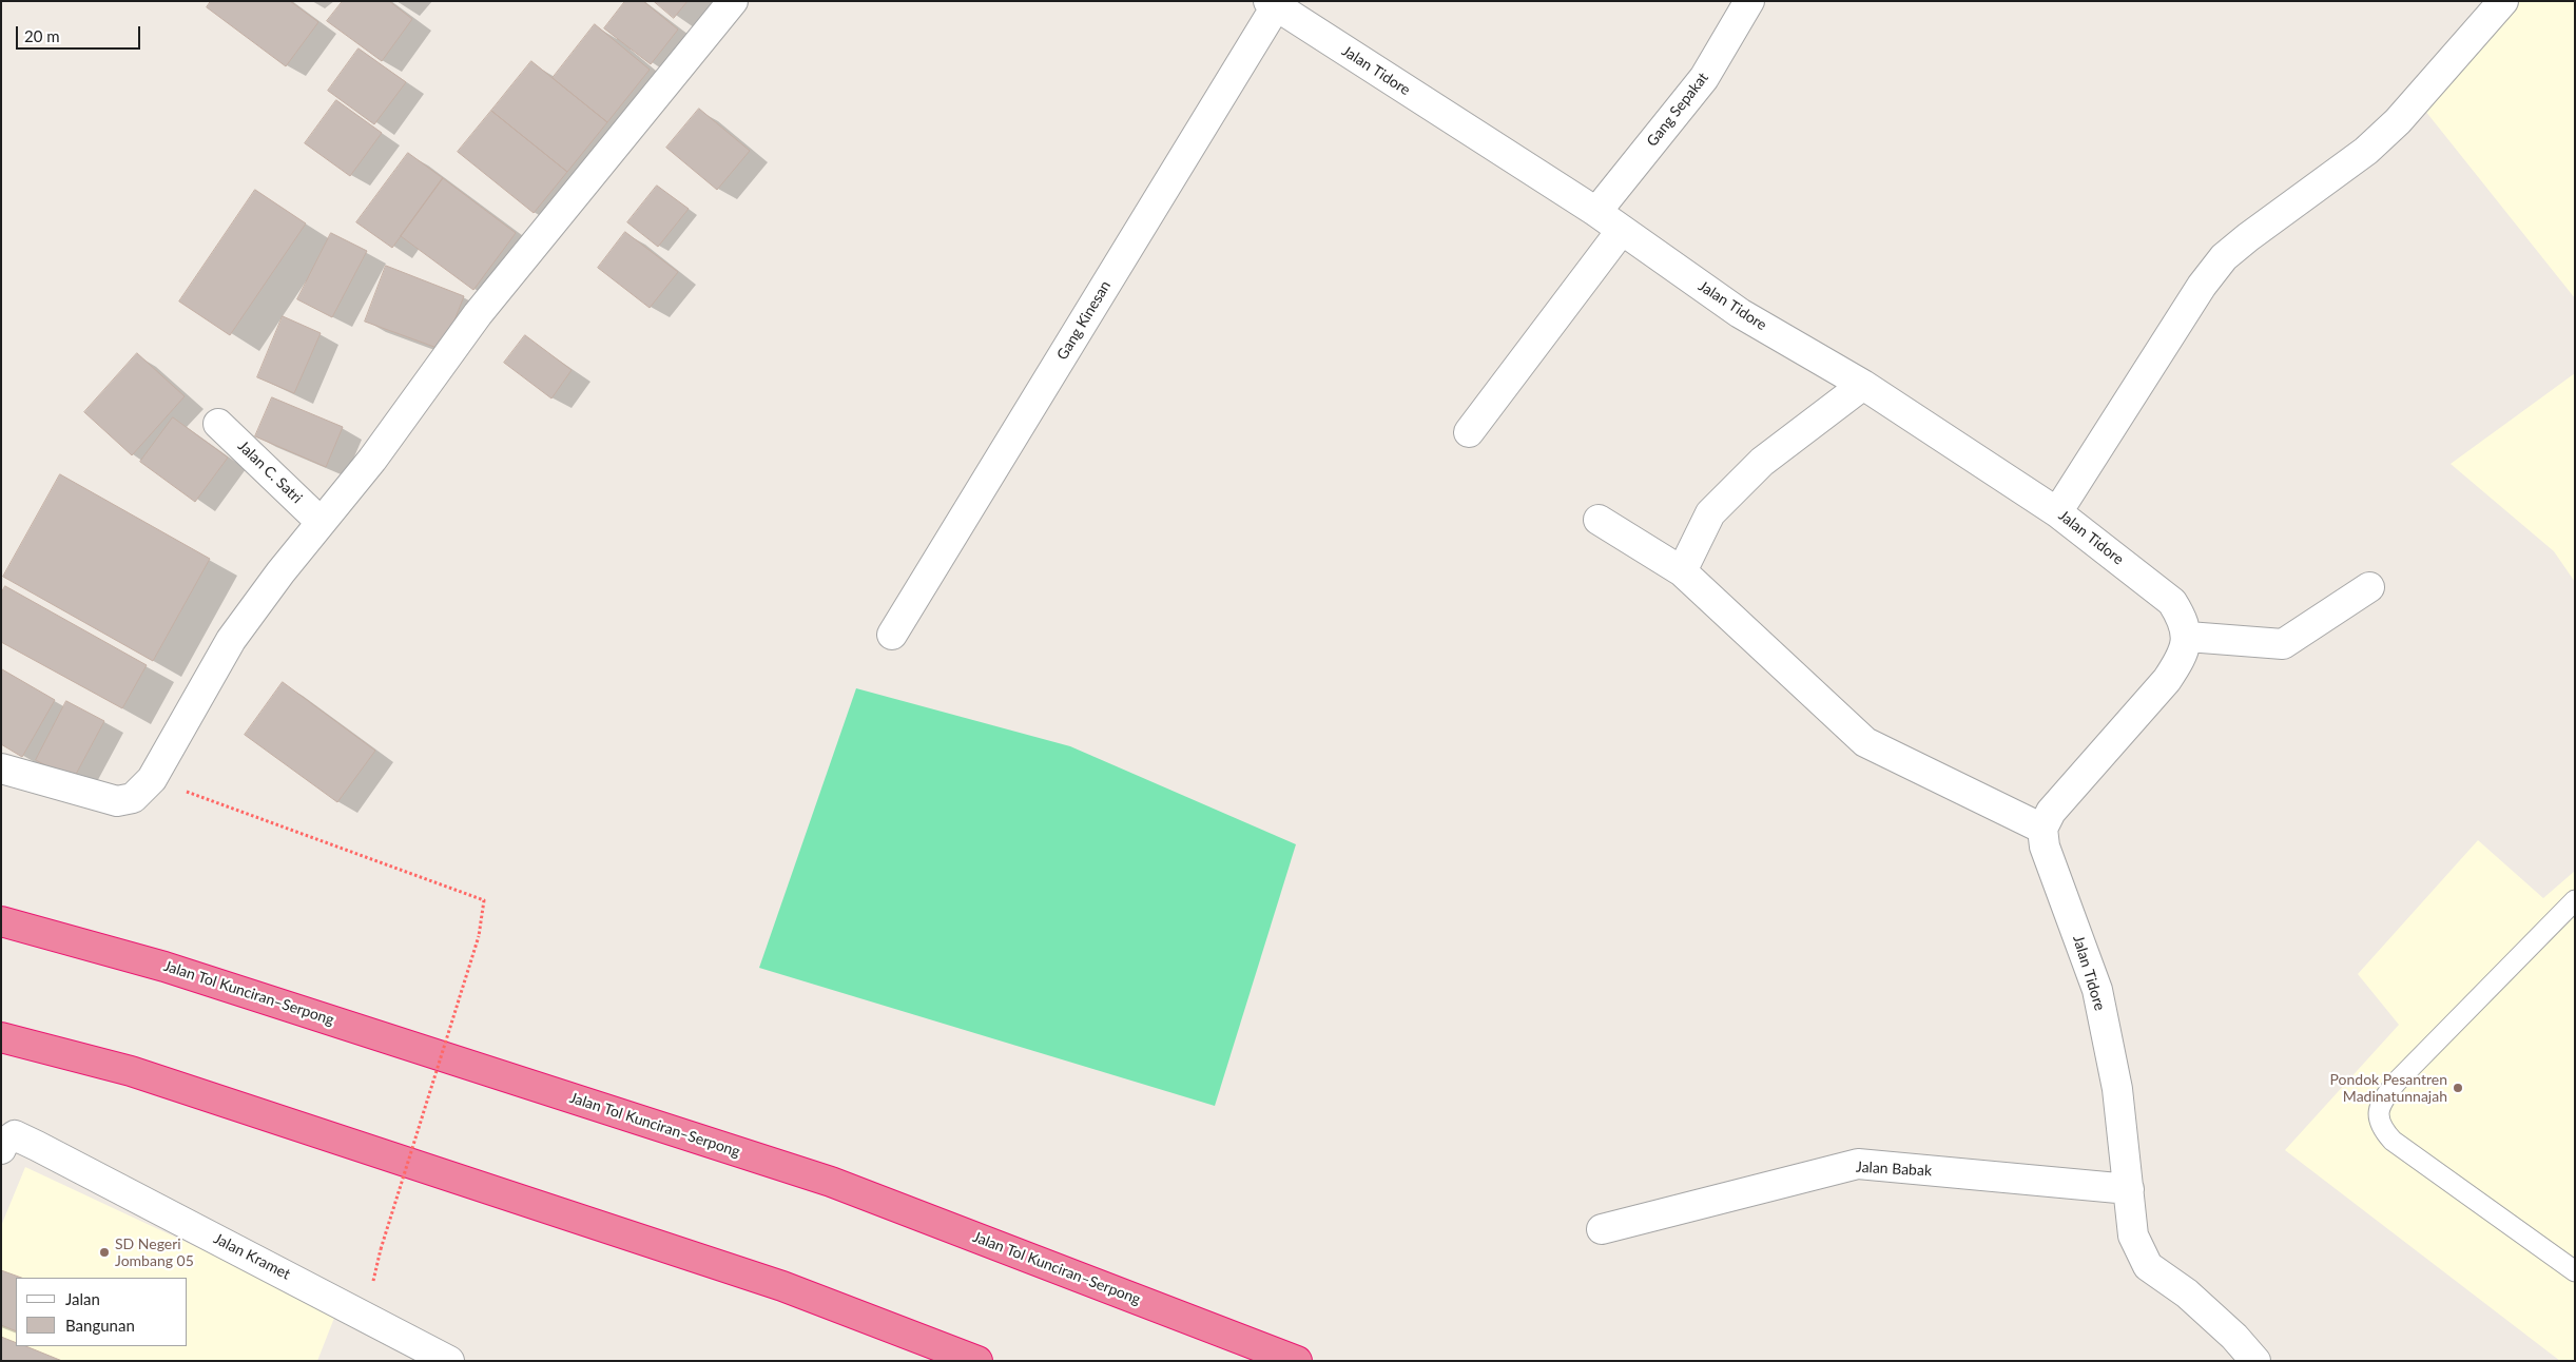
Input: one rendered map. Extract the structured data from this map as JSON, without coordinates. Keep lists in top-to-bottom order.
{
  "streets": {
    "highway": ["Jalan Tol Kunciran–Serpong"],
    "street": [
      "Jalan Tidore",
      "Gang Sepakat",
      "Gang Kinesan",
      "Jalan C. Satri",
      "Jalan Babak",
      "Jalan Kramet"
    ]
  },
  "crossings": [
    ["Jalan Tidore", "Gang Sepakat"],
    ["Jalan Tidore", "Gang Kinesan"],
    ["Jalan Tidore", "Jalan Babak"]
  ],
  "places": ["Pondok Pesantren Madinatunnajah", "SD Negeri Jombang 05"],
  "legend": ["Jalan", "Bangunan"],
  "scale_bar": "20 m"
}
